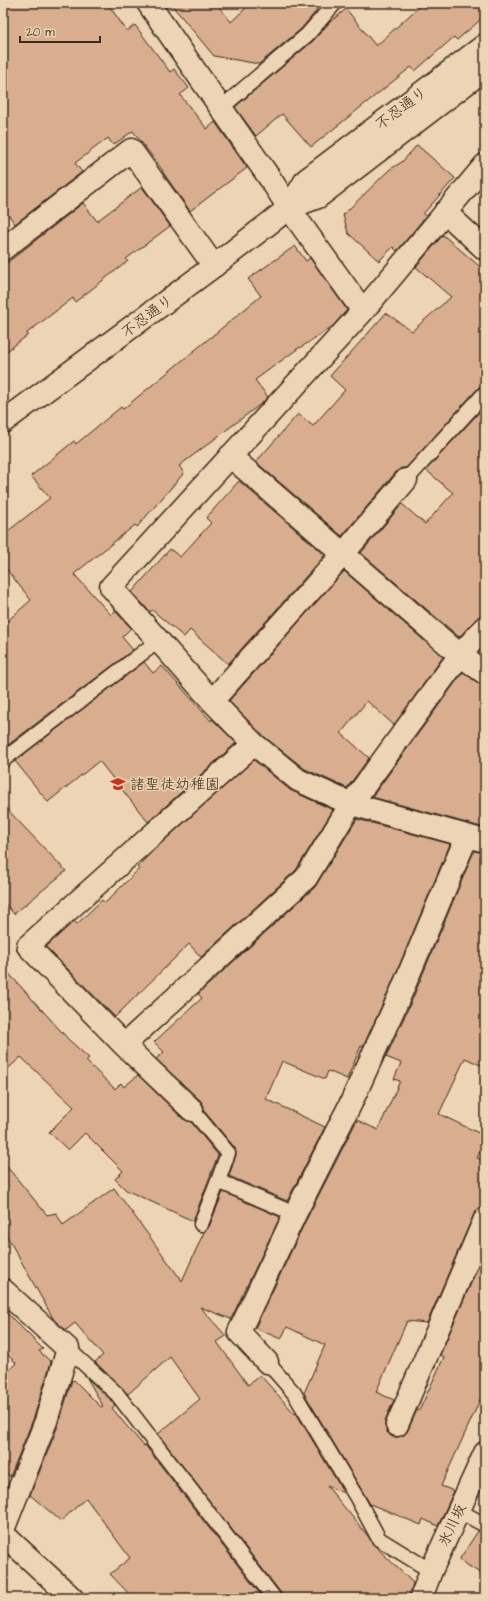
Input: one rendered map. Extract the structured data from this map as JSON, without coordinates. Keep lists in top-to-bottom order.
{
  "streets": {
    "street": ["不忍通り", "氷川坂"]
  },
  "places": {
    "school or university": ["諸聖徒幼稚園"]
  },
  "scale_bar": "20 m"
}
